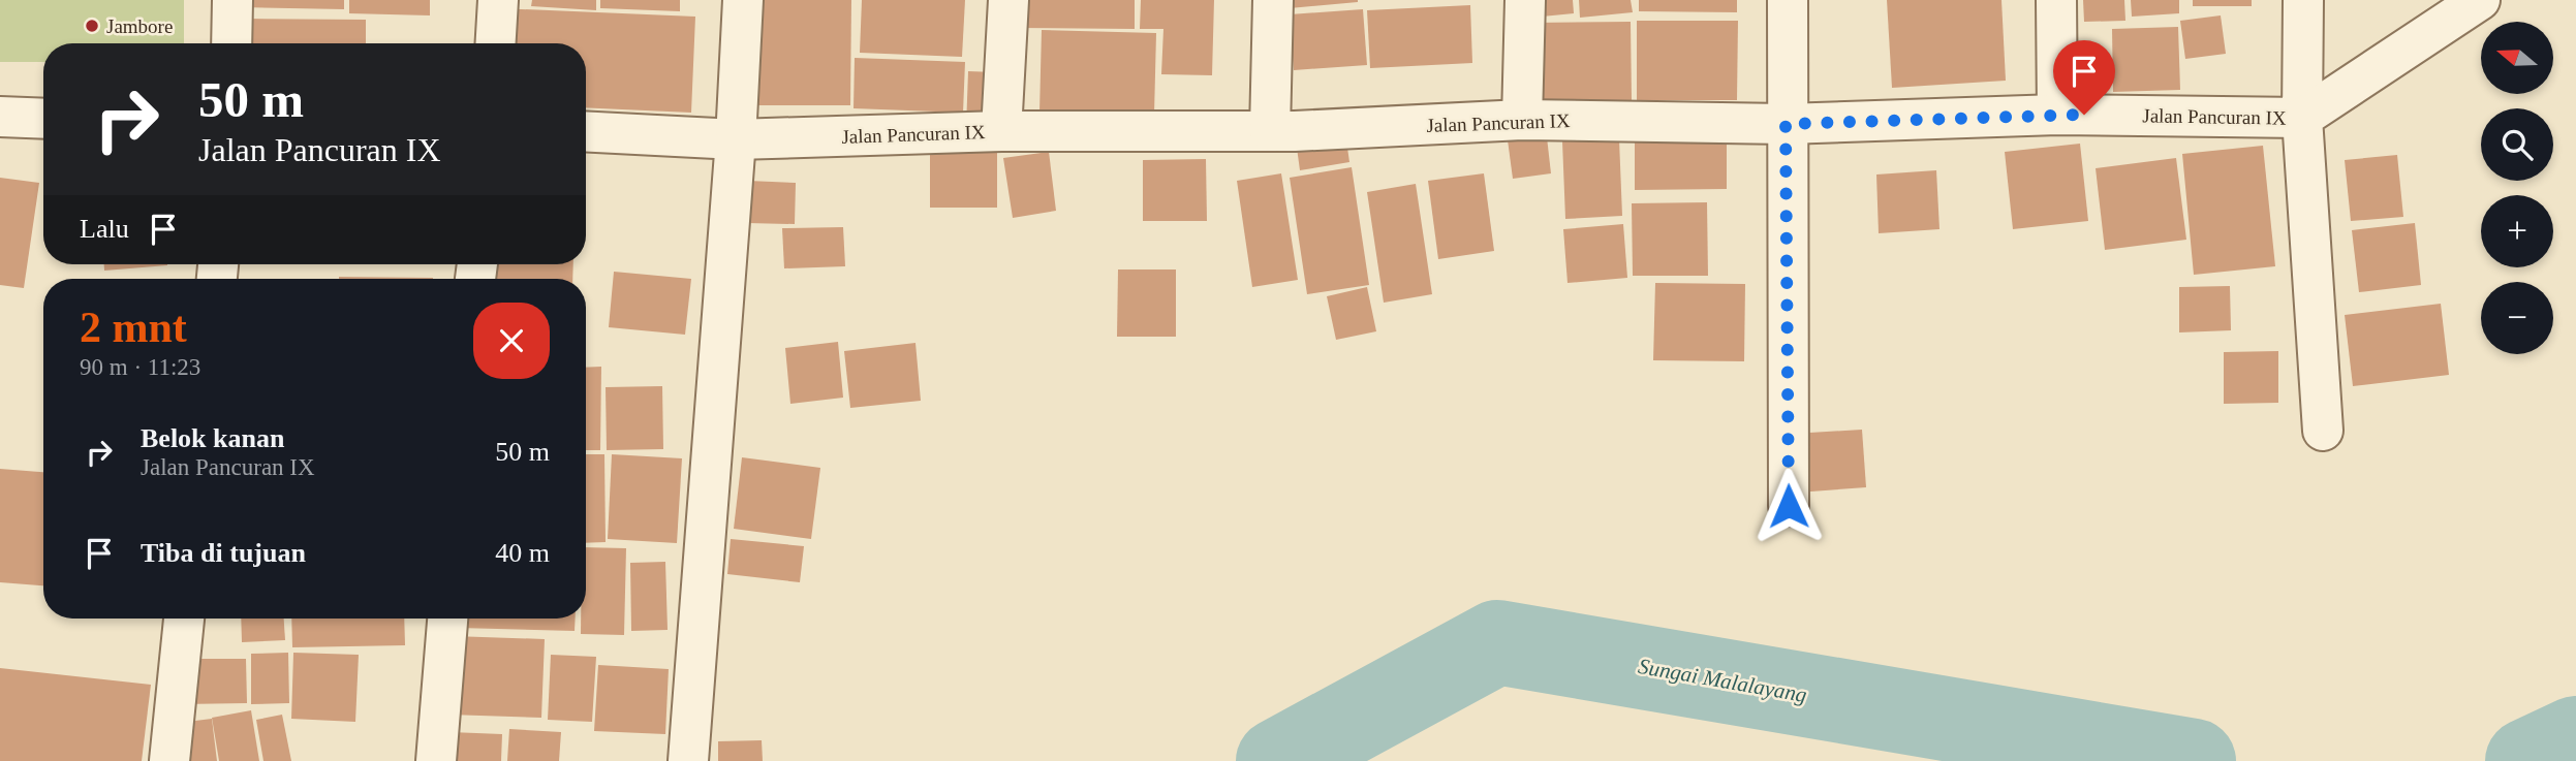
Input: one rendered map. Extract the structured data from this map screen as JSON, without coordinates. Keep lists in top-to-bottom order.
{
  "streets": {
    "street": ["Jalan Pancuran IX"]
  },
  "water": ["Sungai Malalayang"],
  "places": ["Jambore"],
  "north": "left",
  "page": {
    "map_buttons": ["+", "−"],
    "turn": ["50 m", "Jalan Pancuran IX"],
    "then": "Lalu",
    "heading": ["2 mnt", "90 m · 11:23"],
    "list": [
      {
        "name": "Belok kanan",
        "note": "Jalan Pancuran IX",
        "value": "50 m"
      },
      {
        "name": "Tiba di tujuan",
        "value": "40 m"
      }
    ]
  }
}
